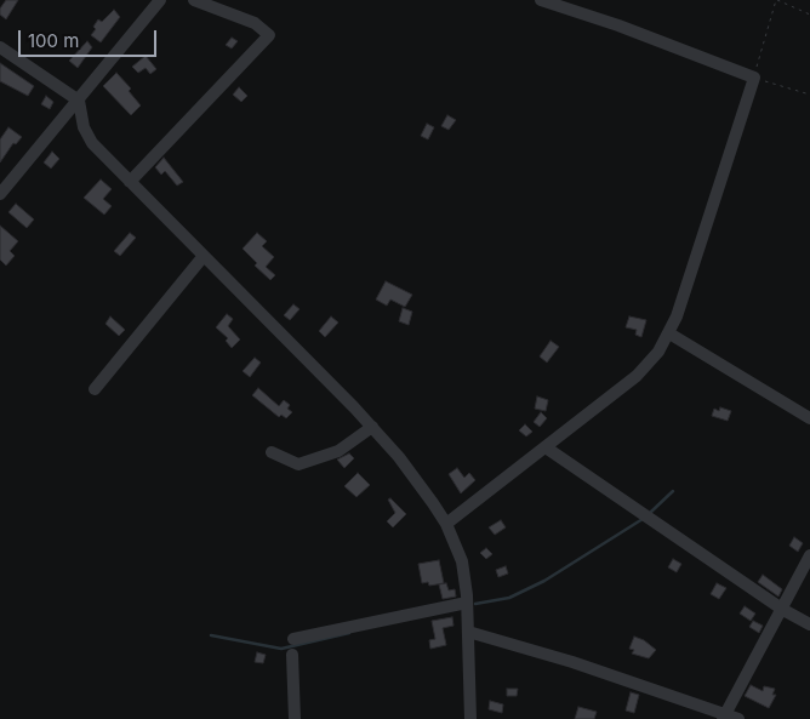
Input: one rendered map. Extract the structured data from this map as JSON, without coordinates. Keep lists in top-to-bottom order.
{
  "scale_bar": "100 m"
}
